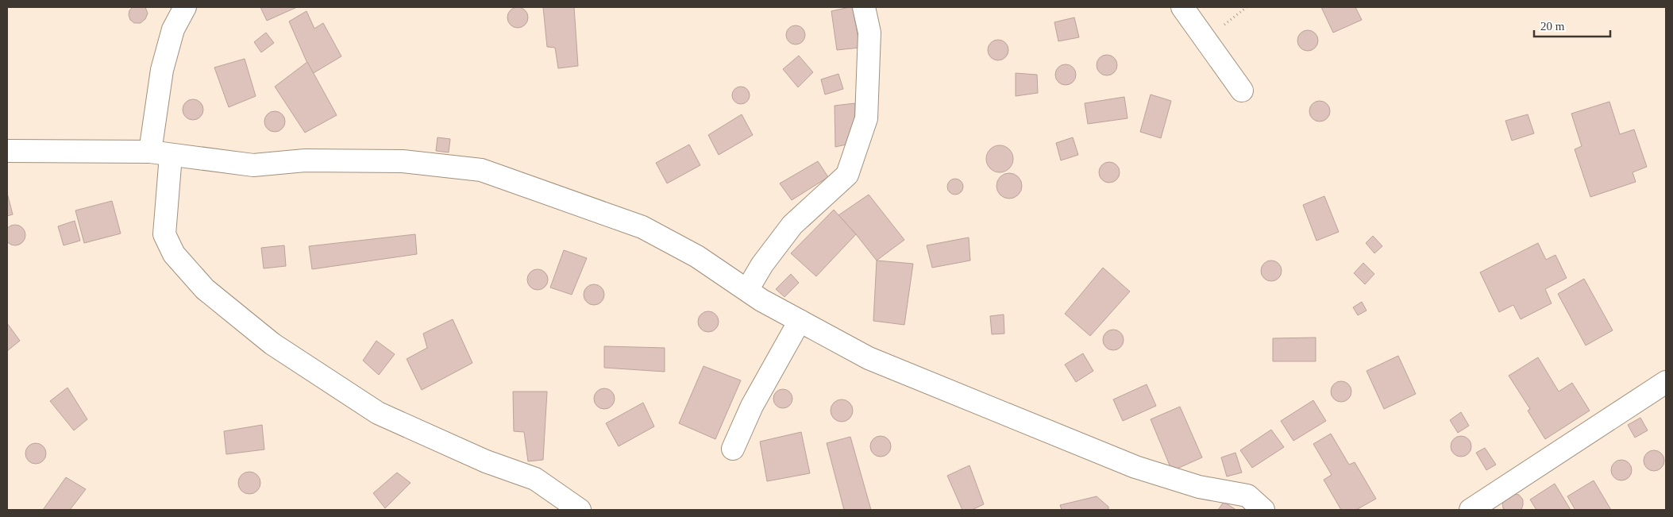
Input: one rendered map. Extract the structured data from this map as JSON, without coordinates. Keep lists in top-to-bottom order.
{
  "scale_bar": "20 m"
}
